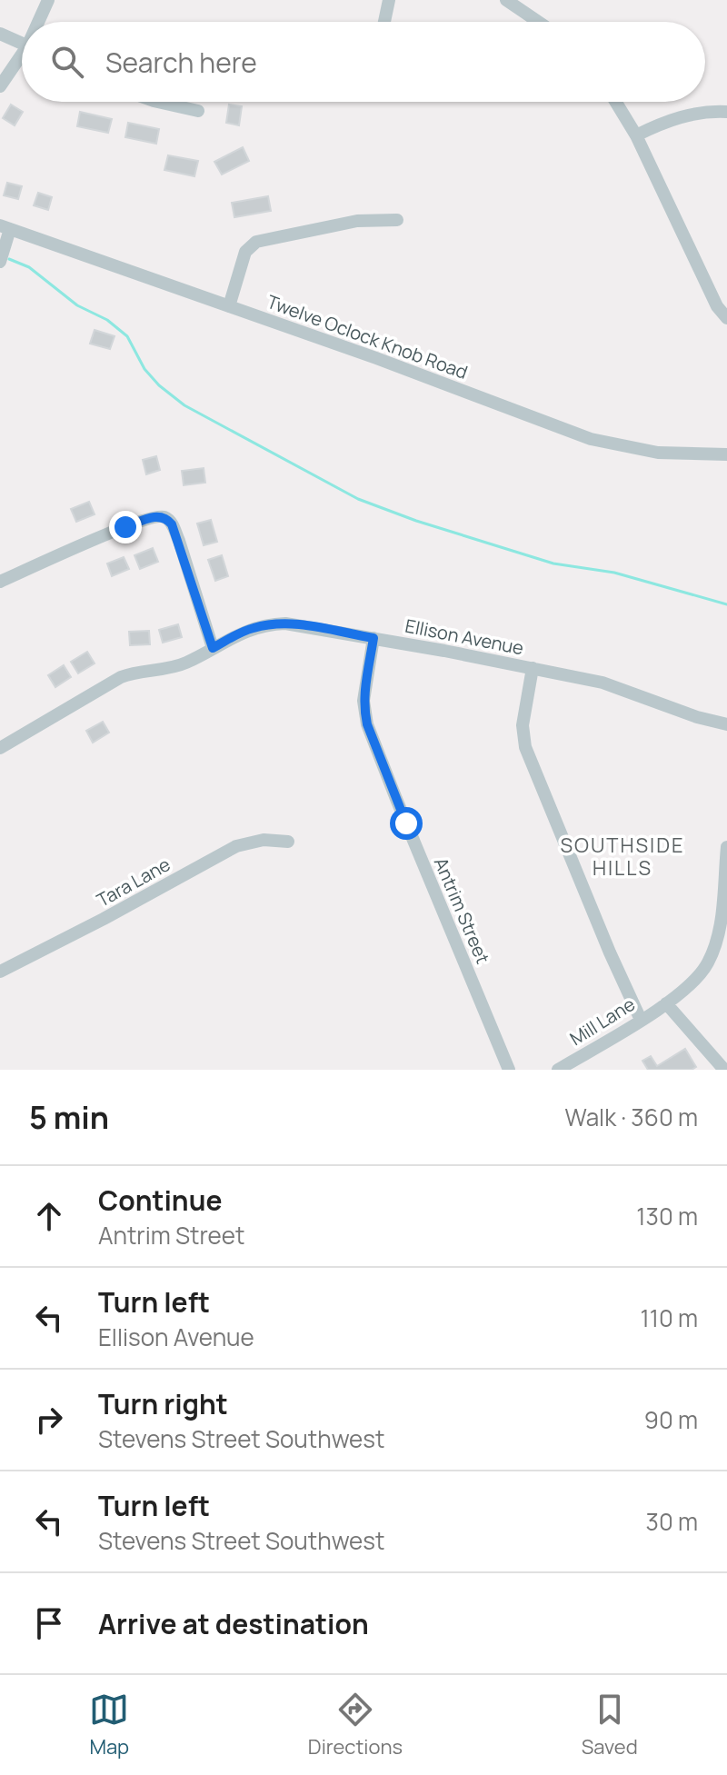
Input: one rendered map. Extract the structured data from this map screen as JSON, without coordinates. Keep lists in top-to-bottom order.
{
  "streets": {
    "street": [
      "Twelve Oclock Knob Road",
      "Ellison Avenue",
      "Tara Lane",
      "Antrim Street",
      "Mill Lane"
    ]
  },
  "crossings": [
    ["Ellison Avenue", "Antrim Street"]
  ],
  "districts": ["SOUTHSIDE HILLS"],
  "page": {
    "search": "Search here",
    "heading": ["5 min", "Walk · 360 m"],
    "list": [
      ["Continue", "Antrim Street", "130 m"],
      ["Turn left", "Ellison Avenue", "110 m"],
      ["Turn right", "Stevens Street Southwest", "90 m"],
      ["Turn left", "Stevens Street Southwest", "30 m"],
      "Arrive at destination"
    ],
    "nav": ["Map", "Directions", "Saved"]
  }
}
